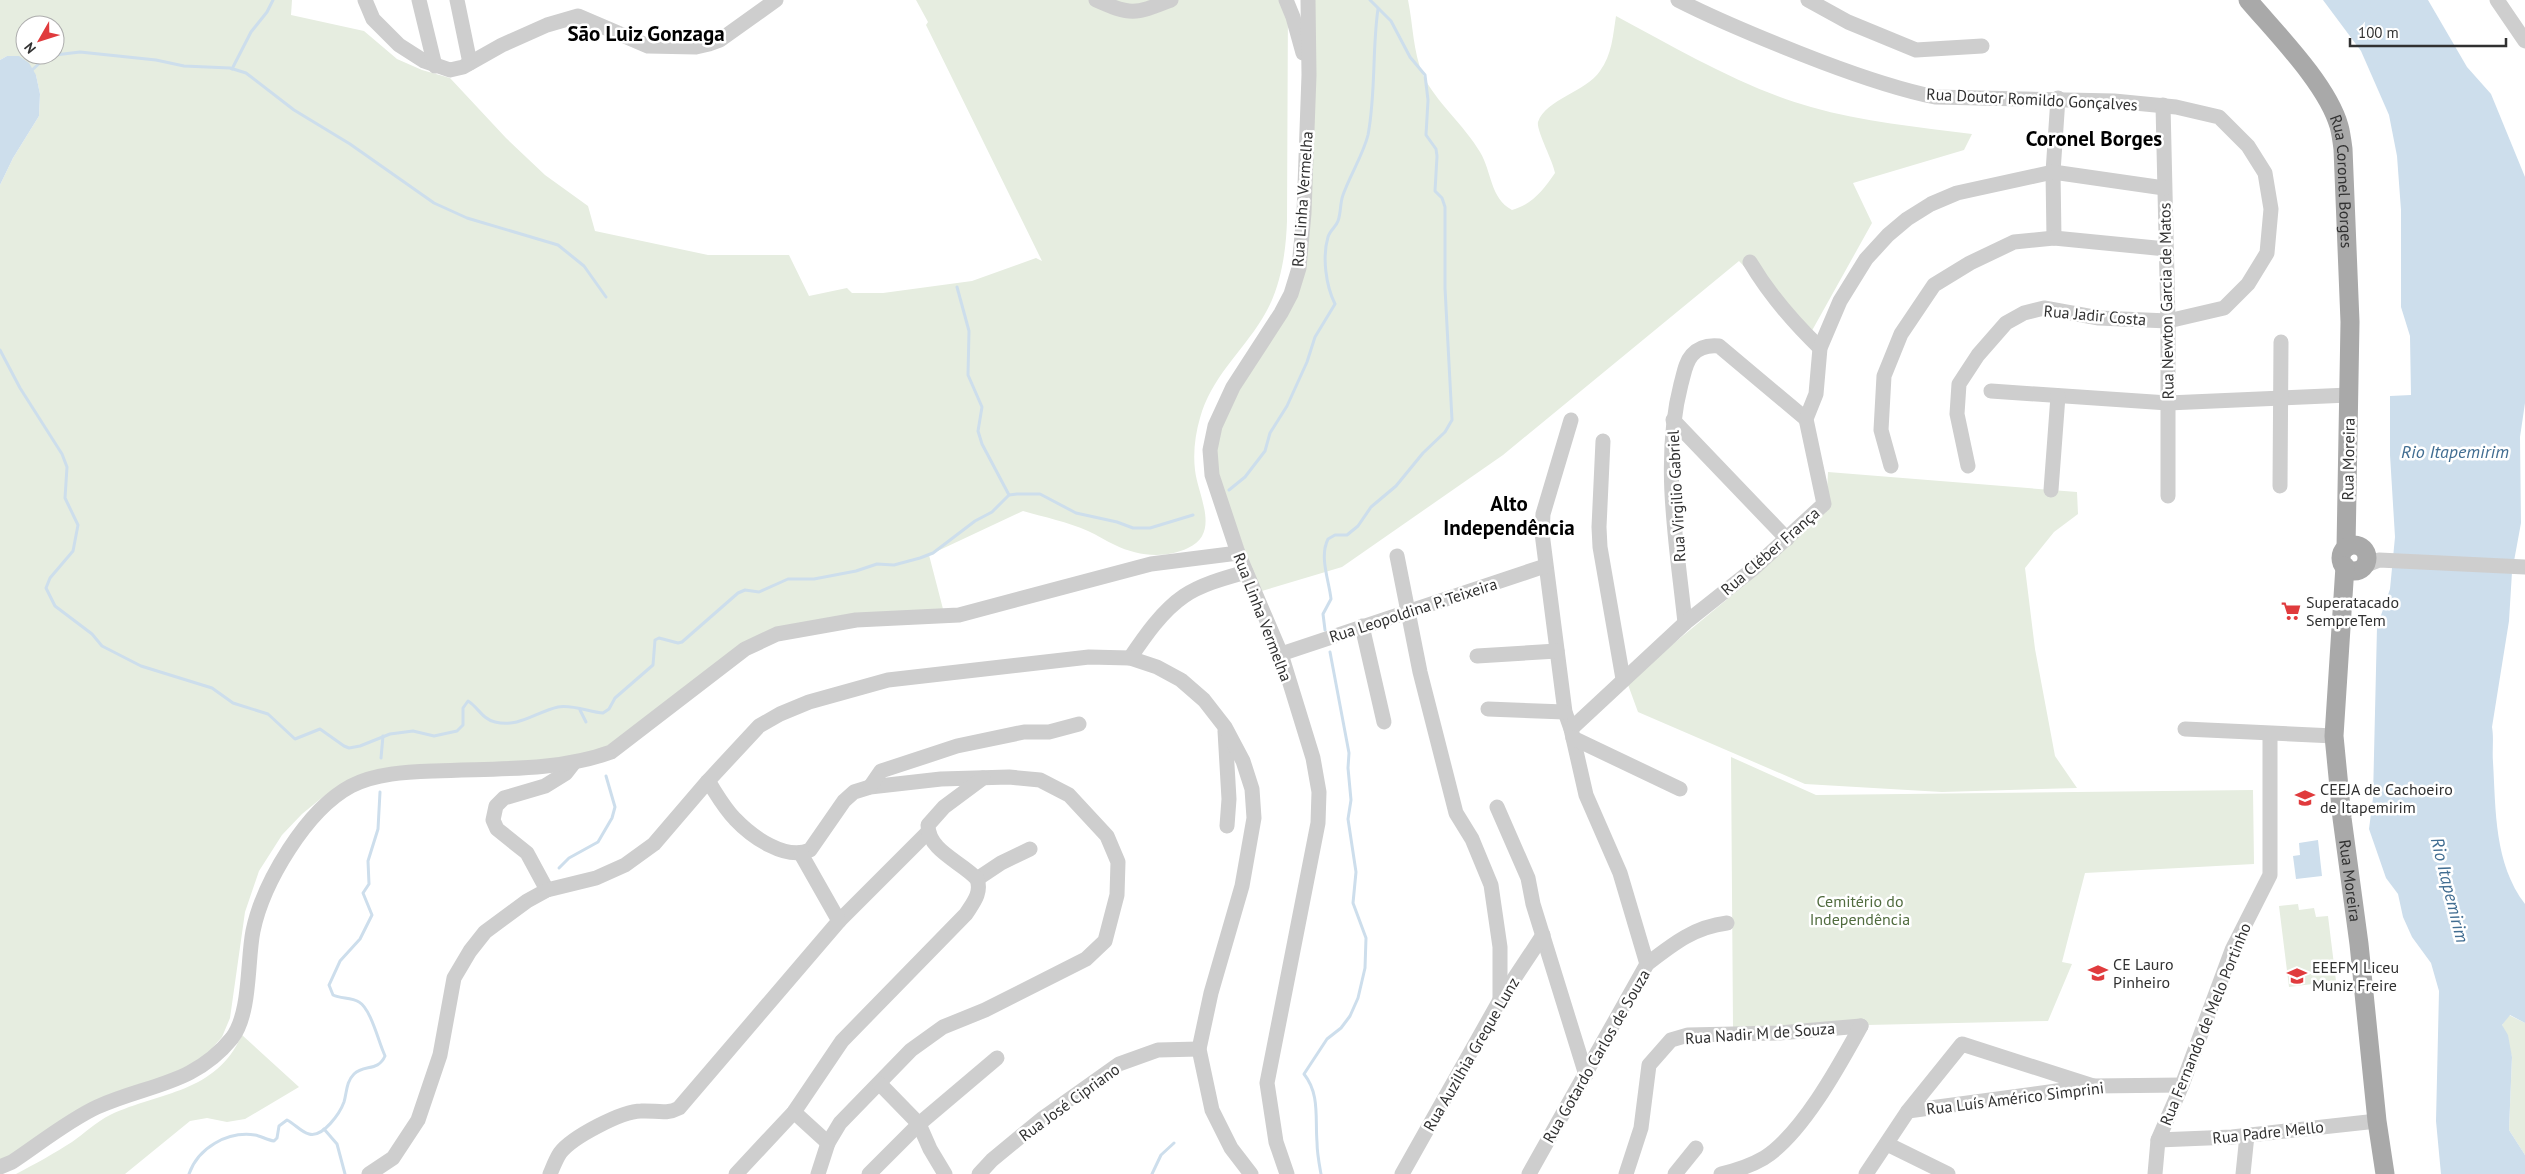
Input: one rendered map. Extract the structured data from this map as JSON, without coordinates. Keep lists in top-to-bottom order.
{
  "streets": {
    "main road": ["Rua Coronel Borges", "Rua Moreira"],
    "street": [
      "Rua Doutor Romildo Gonçalves",
      "Rua Linha Vermelha",
      "Rua Newton Garcia de Matos",
      "Rua Jadir Costa",
      "Rua Virgilio Gabriel",
      "Rua Cléber França",
      "Rua Leopoldina P. Teixeira",
      "Rua Fernando de Melo Portinho",
      "Rua Nadir M de Souza",
      "Rua Auzilhia Greque Lunz",
      "Rua Gotardo Carlos de Souza",
      "Rua Luís Américo Simprini",
      "Rua José Cipriano",
      "Rua Padre Mello"
    ]
  },
  "crossings": [
    ["Rua Doutor Romildo Gonçalves", "Rua Newton Garcia de Matos"],
    ["Rua Doutor Romildo Gonçalves", "Rua Jadir Costa"],
    ["Rua Coronel Borges", "Rua Moreira"],
    ["Rua Linha Vermelha", "Rua Leopoldina P. Teixeira"],
    ["Rua Newton Garcia de Matos", "Rua Jadir Costa"],
    ["Rua Moreira", "Rua Padre Mello"],
    ["Rua Virgilio Gabriel", "Rua Cléber França"],
    ["Rua Fernando de Melo Portinho", "Rua Luís Américo Simprini"],
    ["Rua Fernando de Melo Portinho", "Rua Padre Mello"]
  ],
  "districts": ["São Luiz Gonzaga", "Coronel Borges", "Alto Independência"],
  "water": ["Rio Itapemirim"],
  "parks": ["Cemitério do Independência"],
  "places": {
    "supermarket": ["Superatacado SempreTem"],
    "school or university": ["CEEJA de Cachoeiro de Itapemirim", "CE Lauro Pinheiro", "EEEFM Liceu Muniz Freire"]
  },
  "scale_bar": "100 m",
  "north": "bottom left"
}
